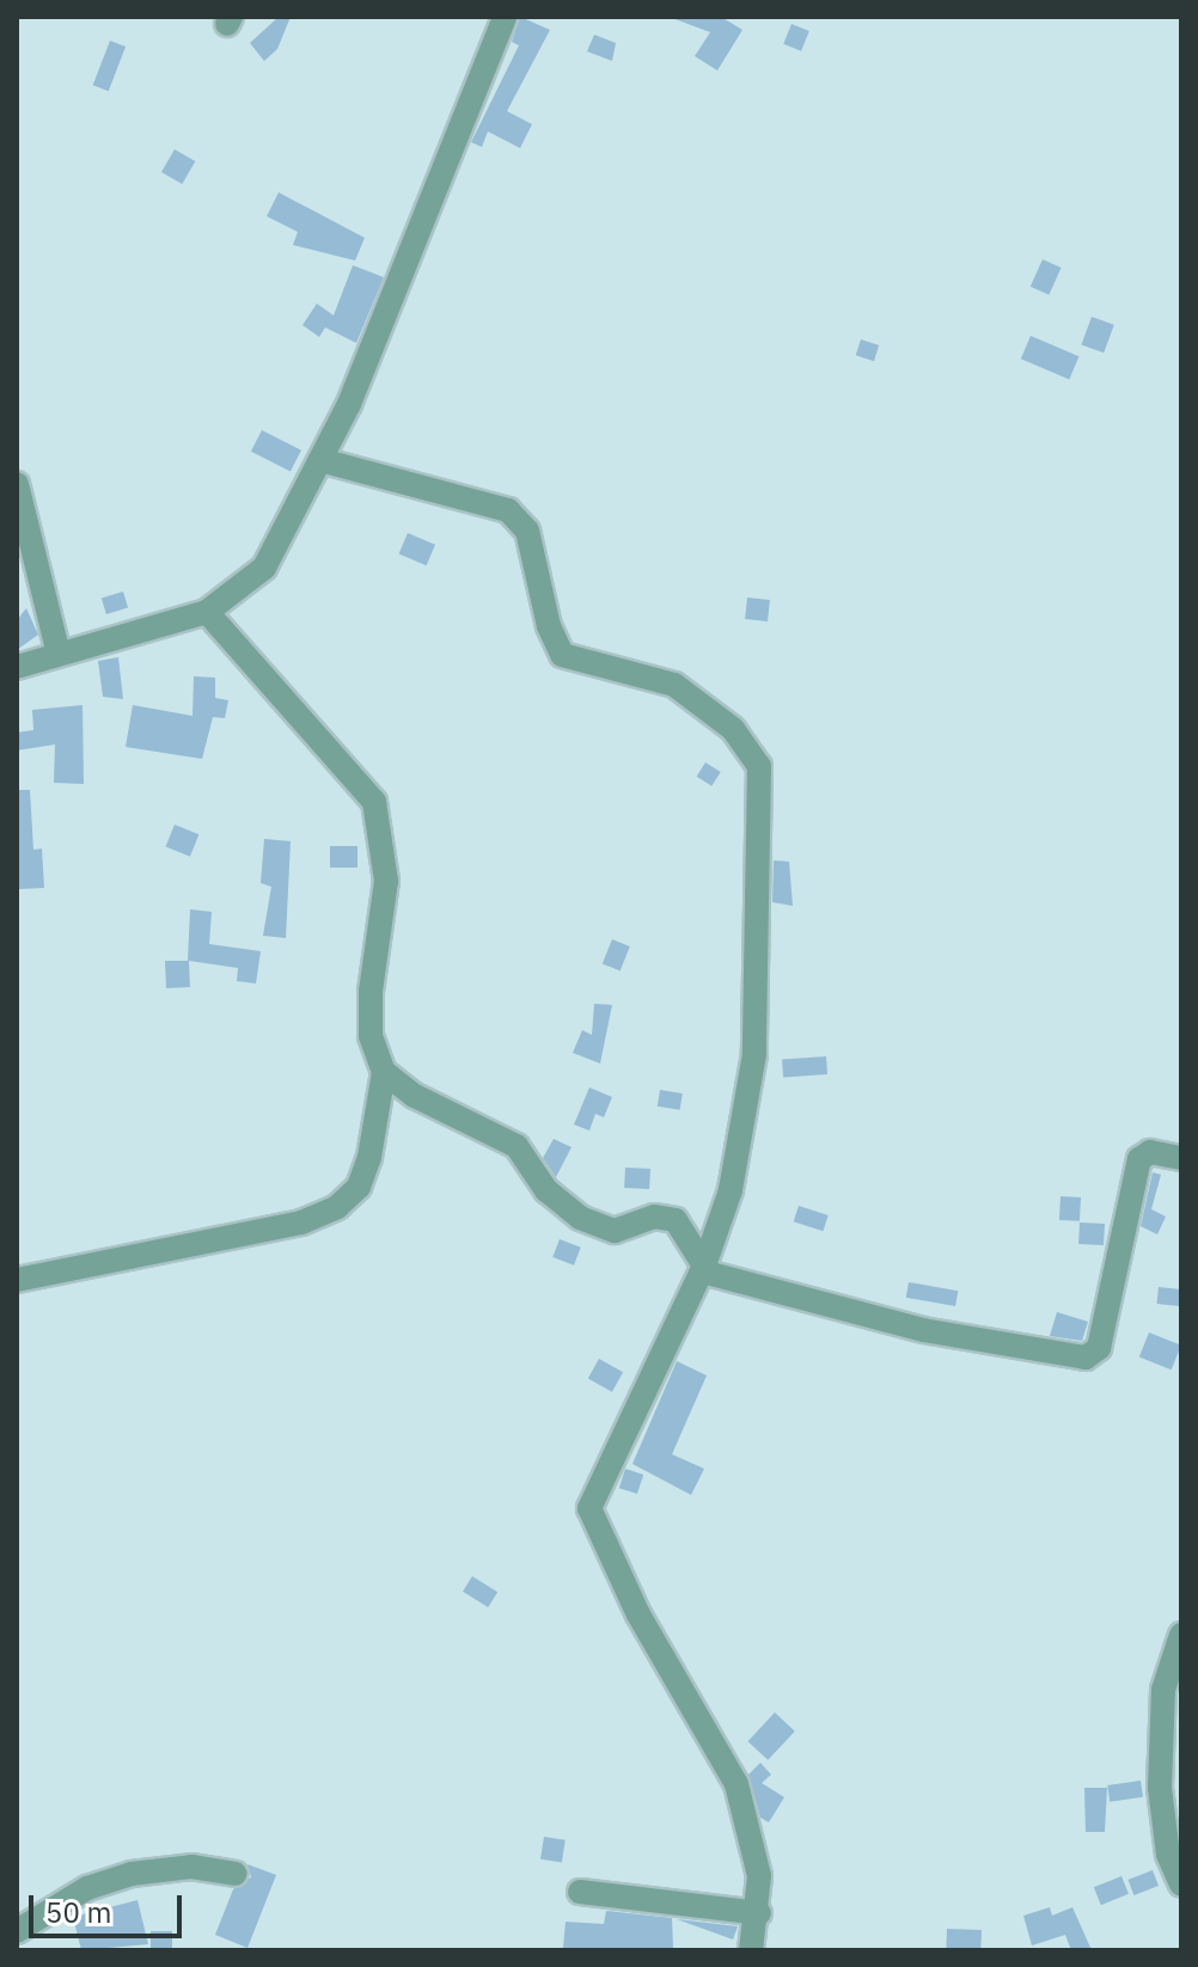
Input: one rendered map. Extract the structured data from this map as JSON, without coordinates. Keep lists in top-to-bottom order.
{
  "scale_bar": "50 m"
}
